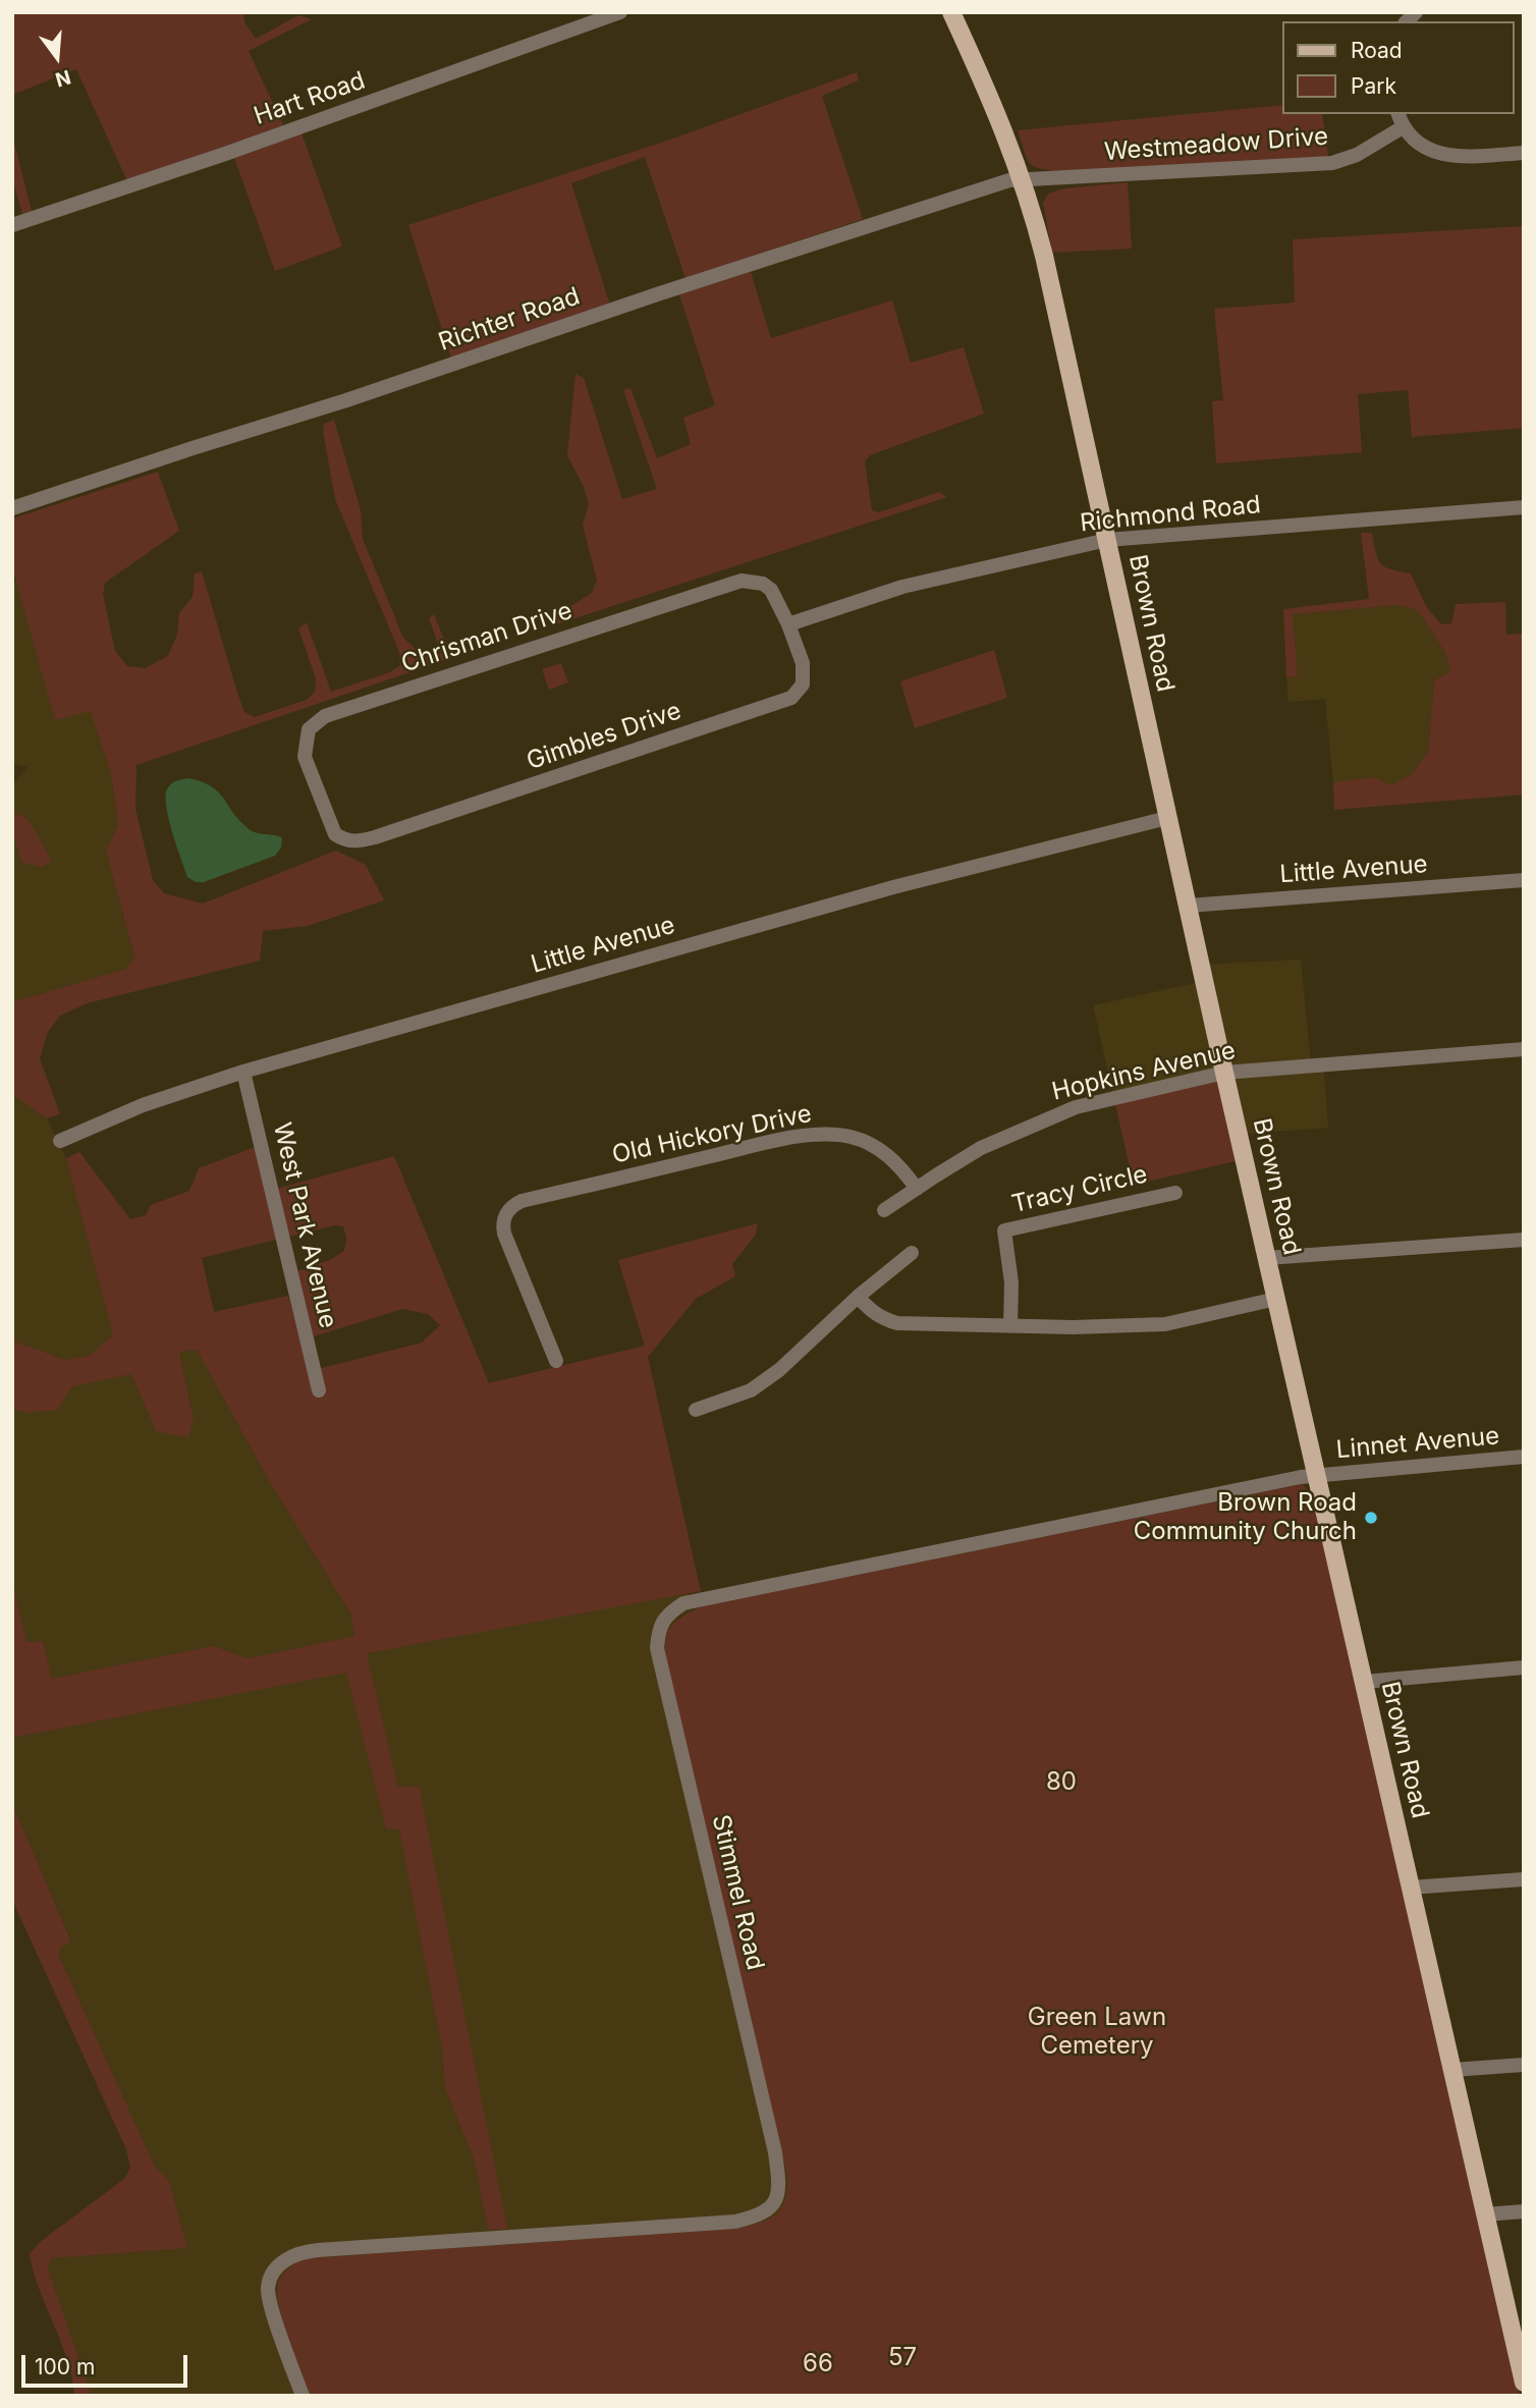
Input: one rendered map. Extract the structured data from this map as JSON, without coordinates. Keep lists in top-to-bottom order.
{
  "streets": {
    "main road": ["Brown Road"],
    "street": [
      "Hart Road",
      "Westmeadow Drive",
      "Richter Road",
      "Richmond Road",
      "Chrisman Drive",
      "Gimbles Drive",
      "Little Avenue",
      "Hopkins Avenue",
      "Old Hickory Drive",
      "Tracy Circle",
      "West Park Avenue",
      "Linnet Avenue",
      "Stimmel Road"
    ]
  },
  "crossings": [
    ["Westmeadow Drive", "Richter Road"],
    ["Westmeadow Drive", "Brown Road"],
    ["Richter Road", "Brown Road"],
    ["Richmond Road", "Brown Road"],
    ["Richmond Road", "Chrisman Drive"],
    ["Richmond Road", "Gimbles Drive"],
    ["Brown Road", "Little Avenue"],
    ["Brown Road", "Hopkins Avenue"],
    ["Brown Road", "Linnet Avenue"],
    ["Brown Road", "Stimmel Road"],
    ["Chrisman Drive", "Gimbles Drive"],
    ["Little Avenue", "West Park Avenue"],
    ["Hopkins Avenue", "Old Hickory Drive"],
    ["Linnet Avenue", "Stimmel Road"]
  ],
  "parks": [
    "80",
    "Green Lawn Cemetery",
    "57",
    "66"
  ],
  "places": ["Brown Road Community Church"],
  "legend": ["Road", "Park"],
  "scale_bar": "100 m",
  "north": "bottom"
}
